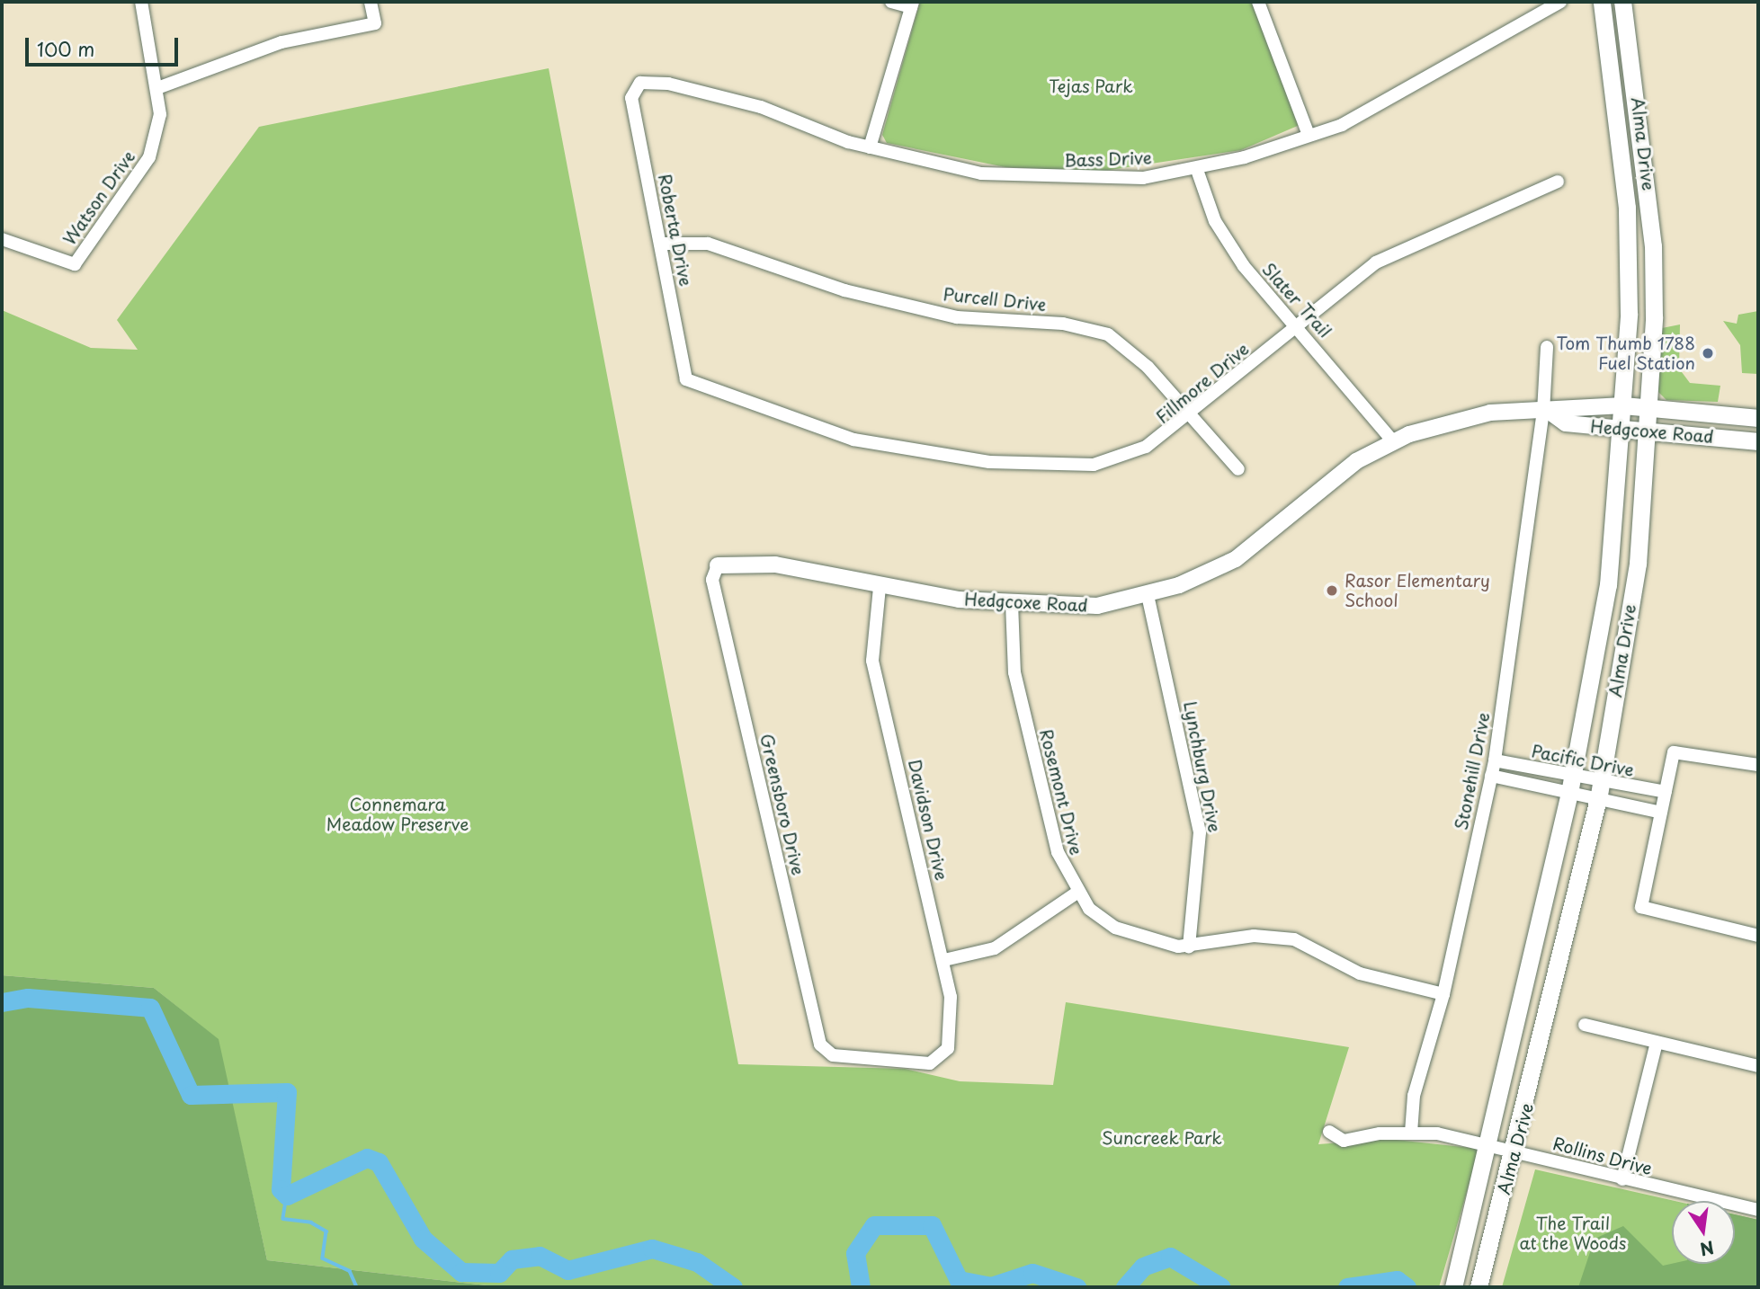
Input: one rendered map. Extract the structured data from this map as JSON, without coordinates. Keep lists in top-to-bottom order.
{
  "streets": {
    "main road": ["Alma Drive", "Hedgcoxe Road"],
    "street": [
      "Bass Drive",
      "Watson Drive",
      "Roberta Drive",
      "Purcell Drive",
      "Slater Trail",
      "Fillmore Drive",
      "Pacific Drive",
      "Lynchburg Drive",
      "Stonehill Drive",
      "Rosemont Drive",
      "Greensboro Drive",
      "Davidson Drive",
      "Rollins Drive"
    ]
  },
  "crossings": [
    ["Alma Drive", "Hedgcoxe Road"],
    ["Alma Drive", "Pacific Drive"],
    ["Alma Drive", "Rollins Drive"],
    ["Bass Drive", "Roberta Drive"],
    ["Bass Drive", "Slater Trail"],
    ["Roberta Drive", "Purcell Drive"],
    ["Roberta Drive", "Fillmore Drive"],
    ["Purcell Drive", "Fillmore Drive"],
    ["Slater Trail", "Fillmore Drive"],
    ["Slater Trail", "Hedgcoxe Road"],
    ["Hedgcoxe Road", "Lynchburg Drive"],
    ["Hedgcoxe Road", "Stonehill Drive"],
    ["Hedgcoxe Road", "Rosemont Drive"],
    ["Hedgcoxe Road", "Greensboro Drive"],
    ["Hedgcoxe Road", "Davidson Drive"],
    ["Pacific Drive", "Stonehill Drive"],
    ["Lynchburg Drive", "Rosemont Drive"],
    ["Stonehill Drive", "Rosemont Drive"],
    ["Stonehill Drive", "Rollins Drive"],
    ["Greensboro Drive", "Davidson Drive"]
  ],
  "parks": [
    "Tejas Park",
    "Connemara Meadow Preserve",
    "Suncreek Park",
    "The Trail at the Woods"
  ],
  "places": ["Tom Thumb 1788 Fuel Station", "Rasor Elementary School"],
  "scale_bar": "100 m",
  "north": "bottom"
}
